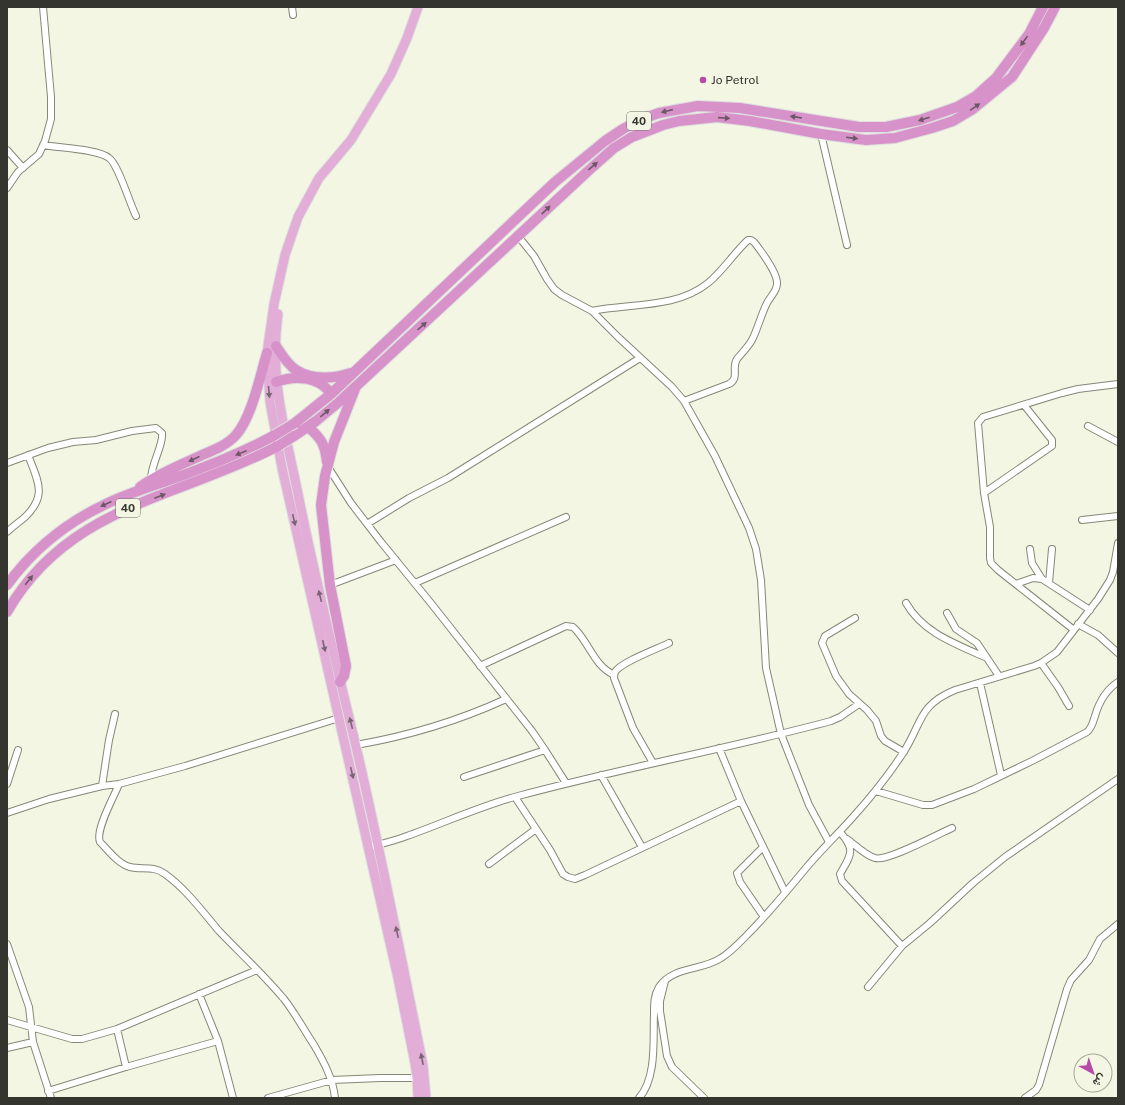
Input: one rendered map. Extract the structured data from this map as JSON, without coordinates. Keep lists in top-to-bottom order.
{
  "streets": {
    "highway": ["40"]
  },
  "places": ["Jo Petrol"],
  "north": "bottom right"
}
